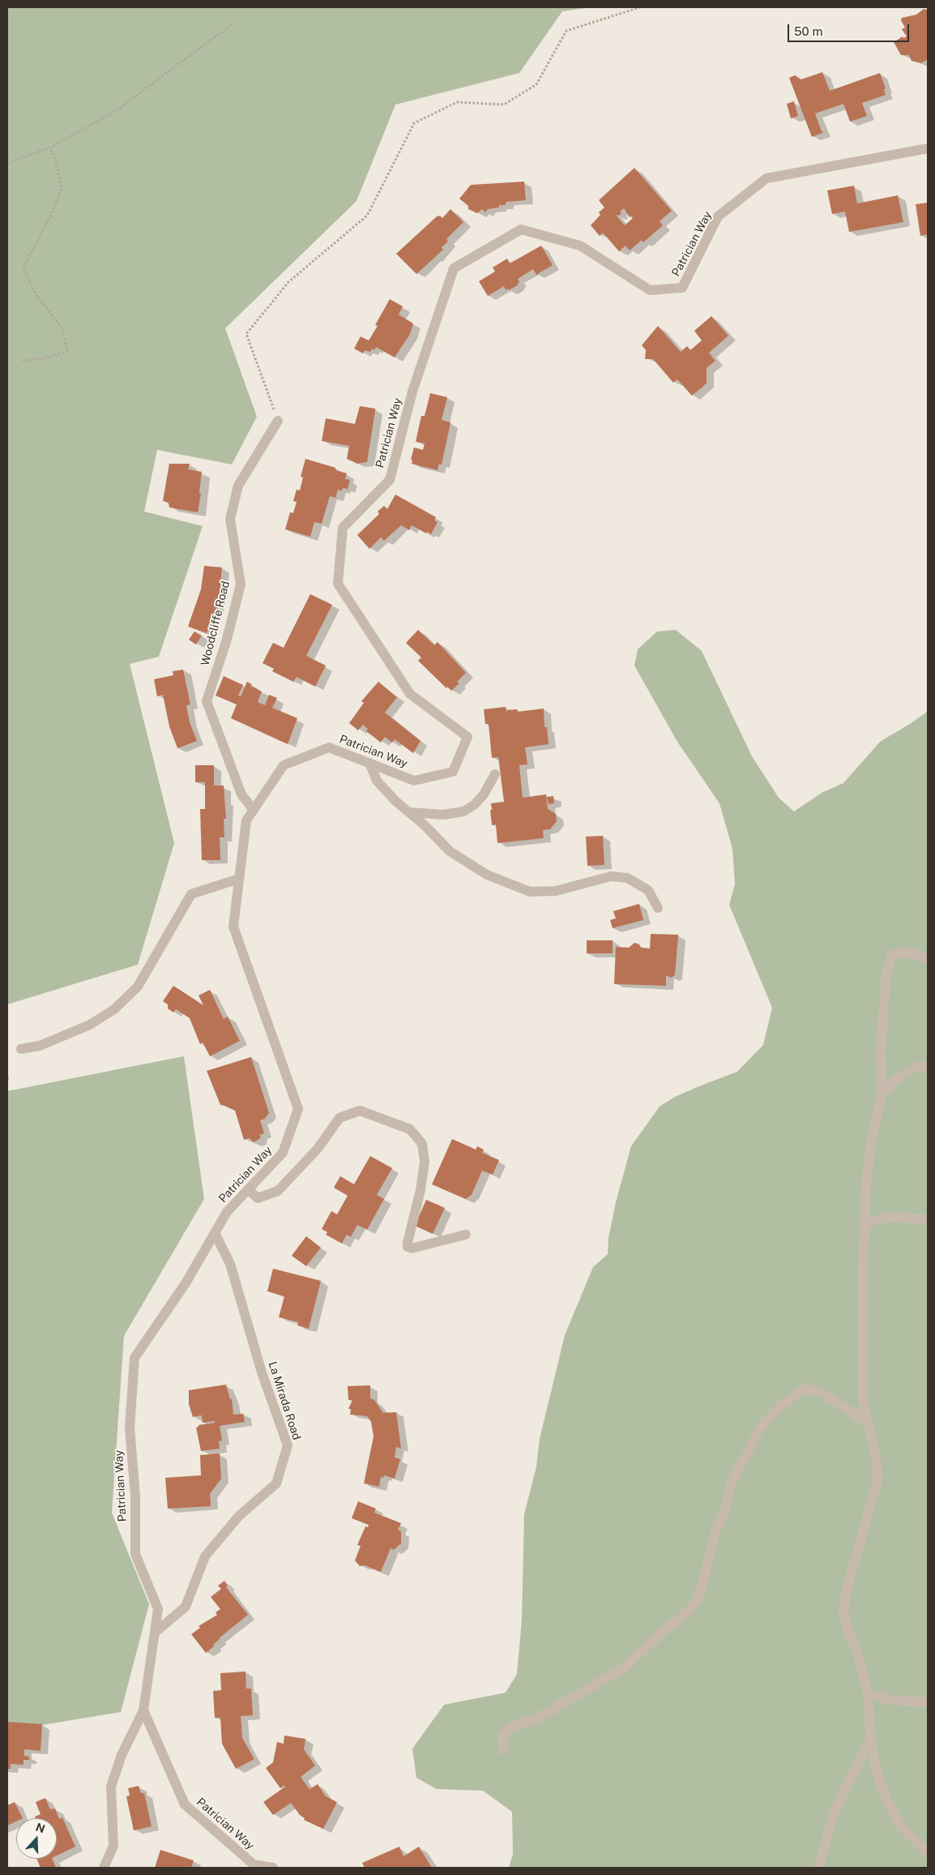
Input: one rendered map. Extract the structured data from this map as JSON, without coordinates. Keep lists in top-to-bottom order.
{
  "streets": {
    "street": ["Patrician Way", "Woodcliffe Road", "La Mirada Road"]
  },
  "crossings": [
    ["Patrician Way", "Woodcliffe Road"],
    ["Patrician Way", "La Mirada Road"]
  ],
  "scale_bar": "50 m",
  "north": "top"
}
